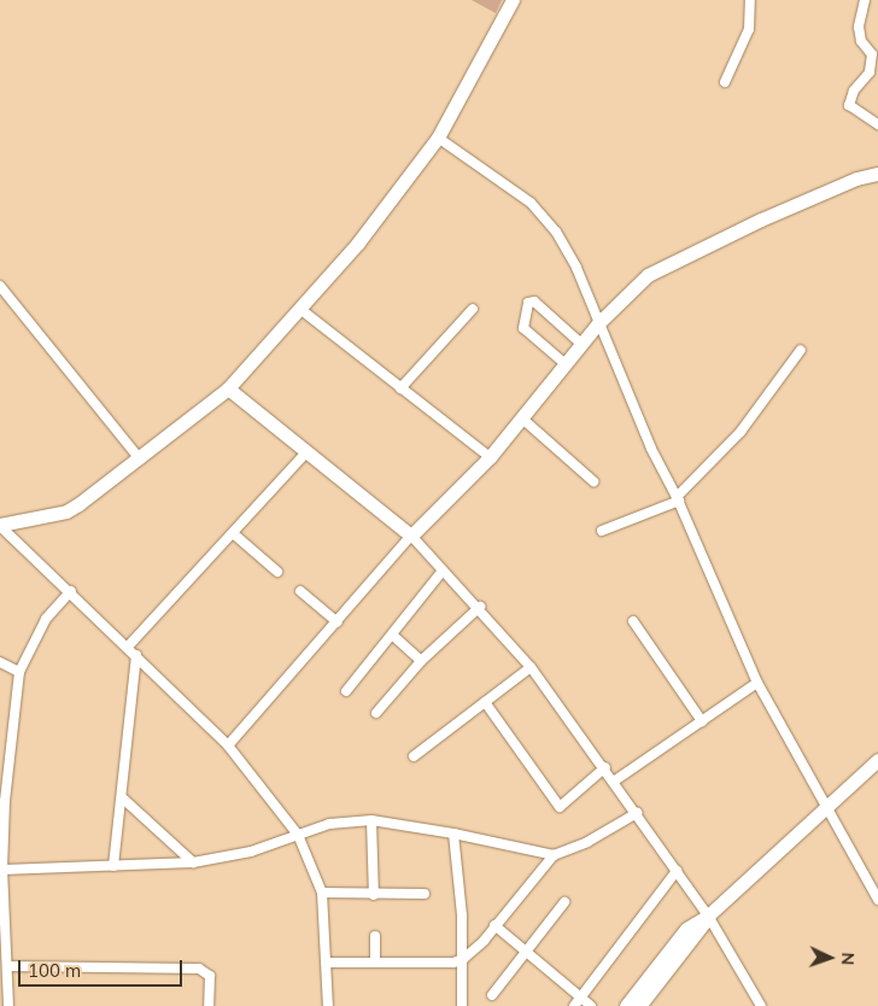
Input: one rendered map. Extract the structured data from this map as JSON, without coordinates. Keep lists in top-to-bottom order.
{
  "scale_bar": "100 m",
  "north": "right"
}
